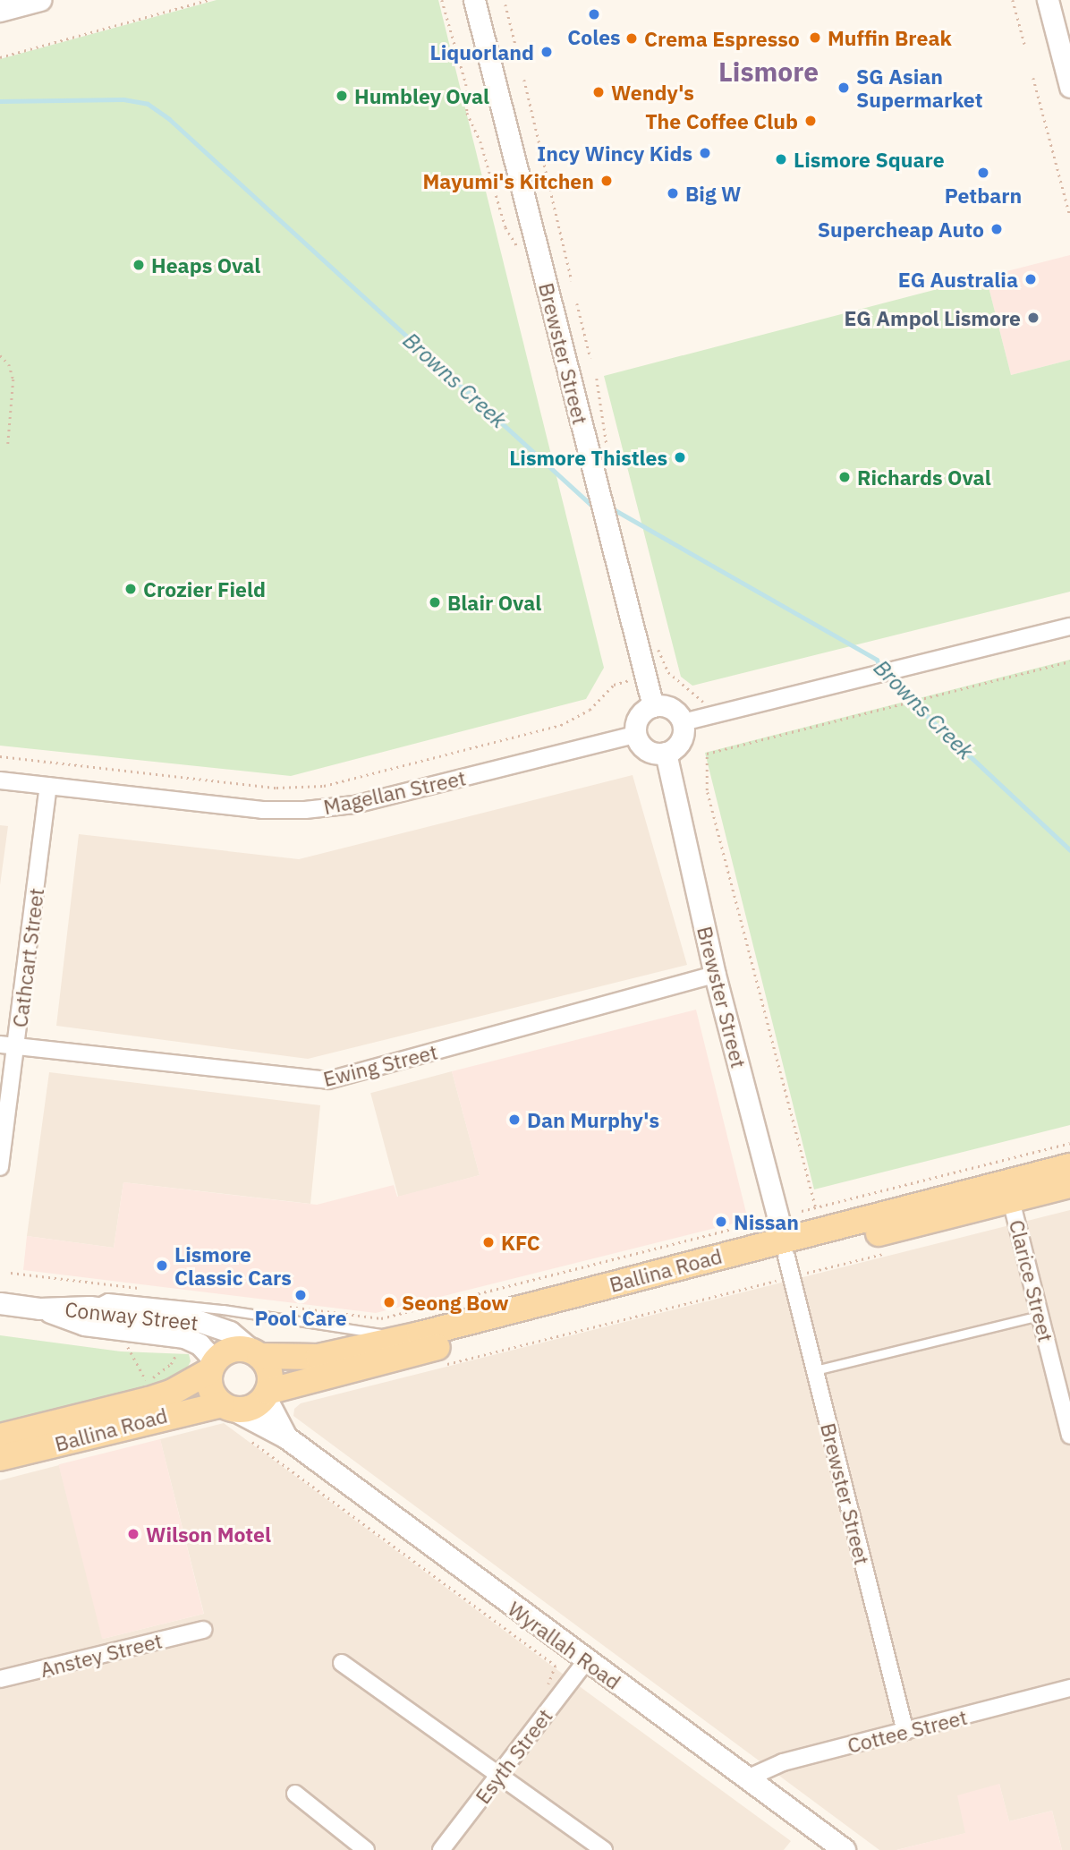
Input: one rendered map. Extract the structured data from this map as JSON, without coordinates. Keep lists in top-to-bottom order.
{
  "streets": {
    "main road": ["Ballina Road", "Wyrallah Road"],
    "street": [
      "Brewster Street",
      "Magellan Street",
      "Cathcart Street",
      "Ewing Street",
      "Clarice Street",
      "Conway Street",
      "Anstey Street",
      "Cottee Street",
      "Esyth Street"
    ]
  },
  "crossings": [
    ["Brewster Street", "Magellan Street"],
    ["Brewster Street", "Ewing Street"],
    ["Brewster Street", "Ballina Road"],
    ["Brewster Street", "Cottee Street"],
    ["Magellan Street", "Cathcart Street"],
    ["Cathcart Street", "Ewing Street"],
    ["Ballina Road", "Clarice Street"],
    ["Ballina Road", "Conway Street"],
    ["Ballina Road", "Wyrallah Road"],
    ["Conway Street", "Wyrallah Road"],
    ["Wyrallah Road", "Cottee Street"],
    ["Wyrallah Road", "Esyth Street"]
  ],
  "districts": ["Lismore"],
  "water": ["Browns Creek"],
  "places": [
    "Coles",
    "Muffin Break",
    "Crema Espresso",
    "Liquorland",
    "SG Asian Supermarket",
    "Wendy's",
    "Humbley Oval",
    "The Coffee Club",
    "Incy Wincy Kids",
    "Lismore Square",
    "Petbarn",
    "Mayumi's Kitchen",
    "Big W",
    "Supercheap Auto",
    "Heaps Oval",
    "EG Australia",
    "EG Ampol Lismore",
    "Lismore Thistles",
    "Richards Oval",
    "Crozier Field",
    "Blair Oval",
    "Dan Murphy's",
    "Nissan",
    "KFC",
    "Lismore Classic Cars",
    "Pool Care",
    "Seong Bow",
    "Wilson Motel"
  ]
}
